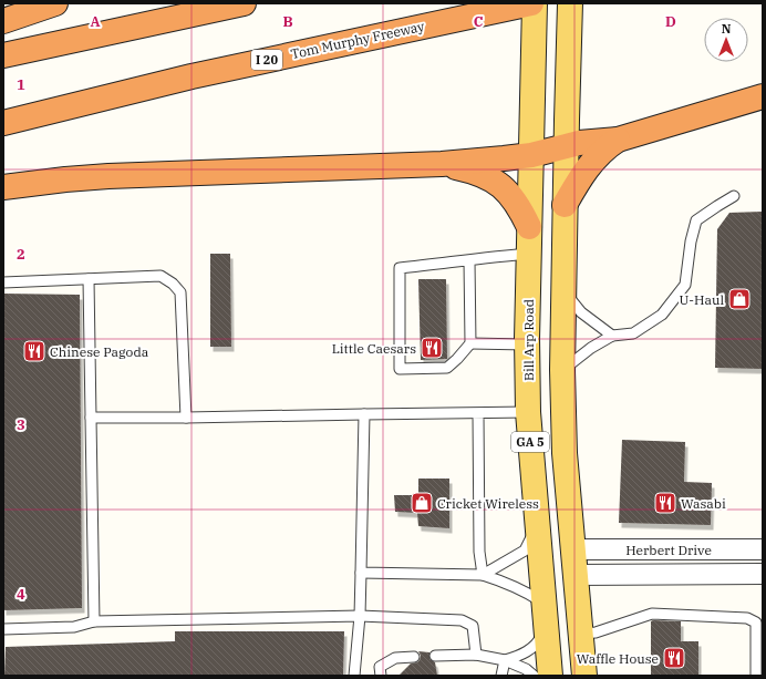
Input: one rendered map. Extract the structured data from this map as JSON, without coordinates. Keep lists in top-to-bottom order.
{
  "streets": {
    "highway": ["Tom Murphy Freeway", "I 20"],
    "main road": ["Bill Arp Road", "GA 5"],
    "street": ["Herbert Drive"]
  },
  "crossings": [
    ["GA 5", "Herbert Drive"]
  ],
  "places": {
    "shop": ["U-Haul", "Cricket Wireless"],
    "restaurant": [
      "Little Caesars",
      "Chinese Pagoda",
      "Wasabi",
      "Waffle House"
    ]
  },
  "north": "top",
  "grid": {
    "columns": [
      "A",
      "B",
      "C",
      "D"
    ],
    "rows": [
      "1",
      "2",
      "3",
      "4"
    ]
  }
}
